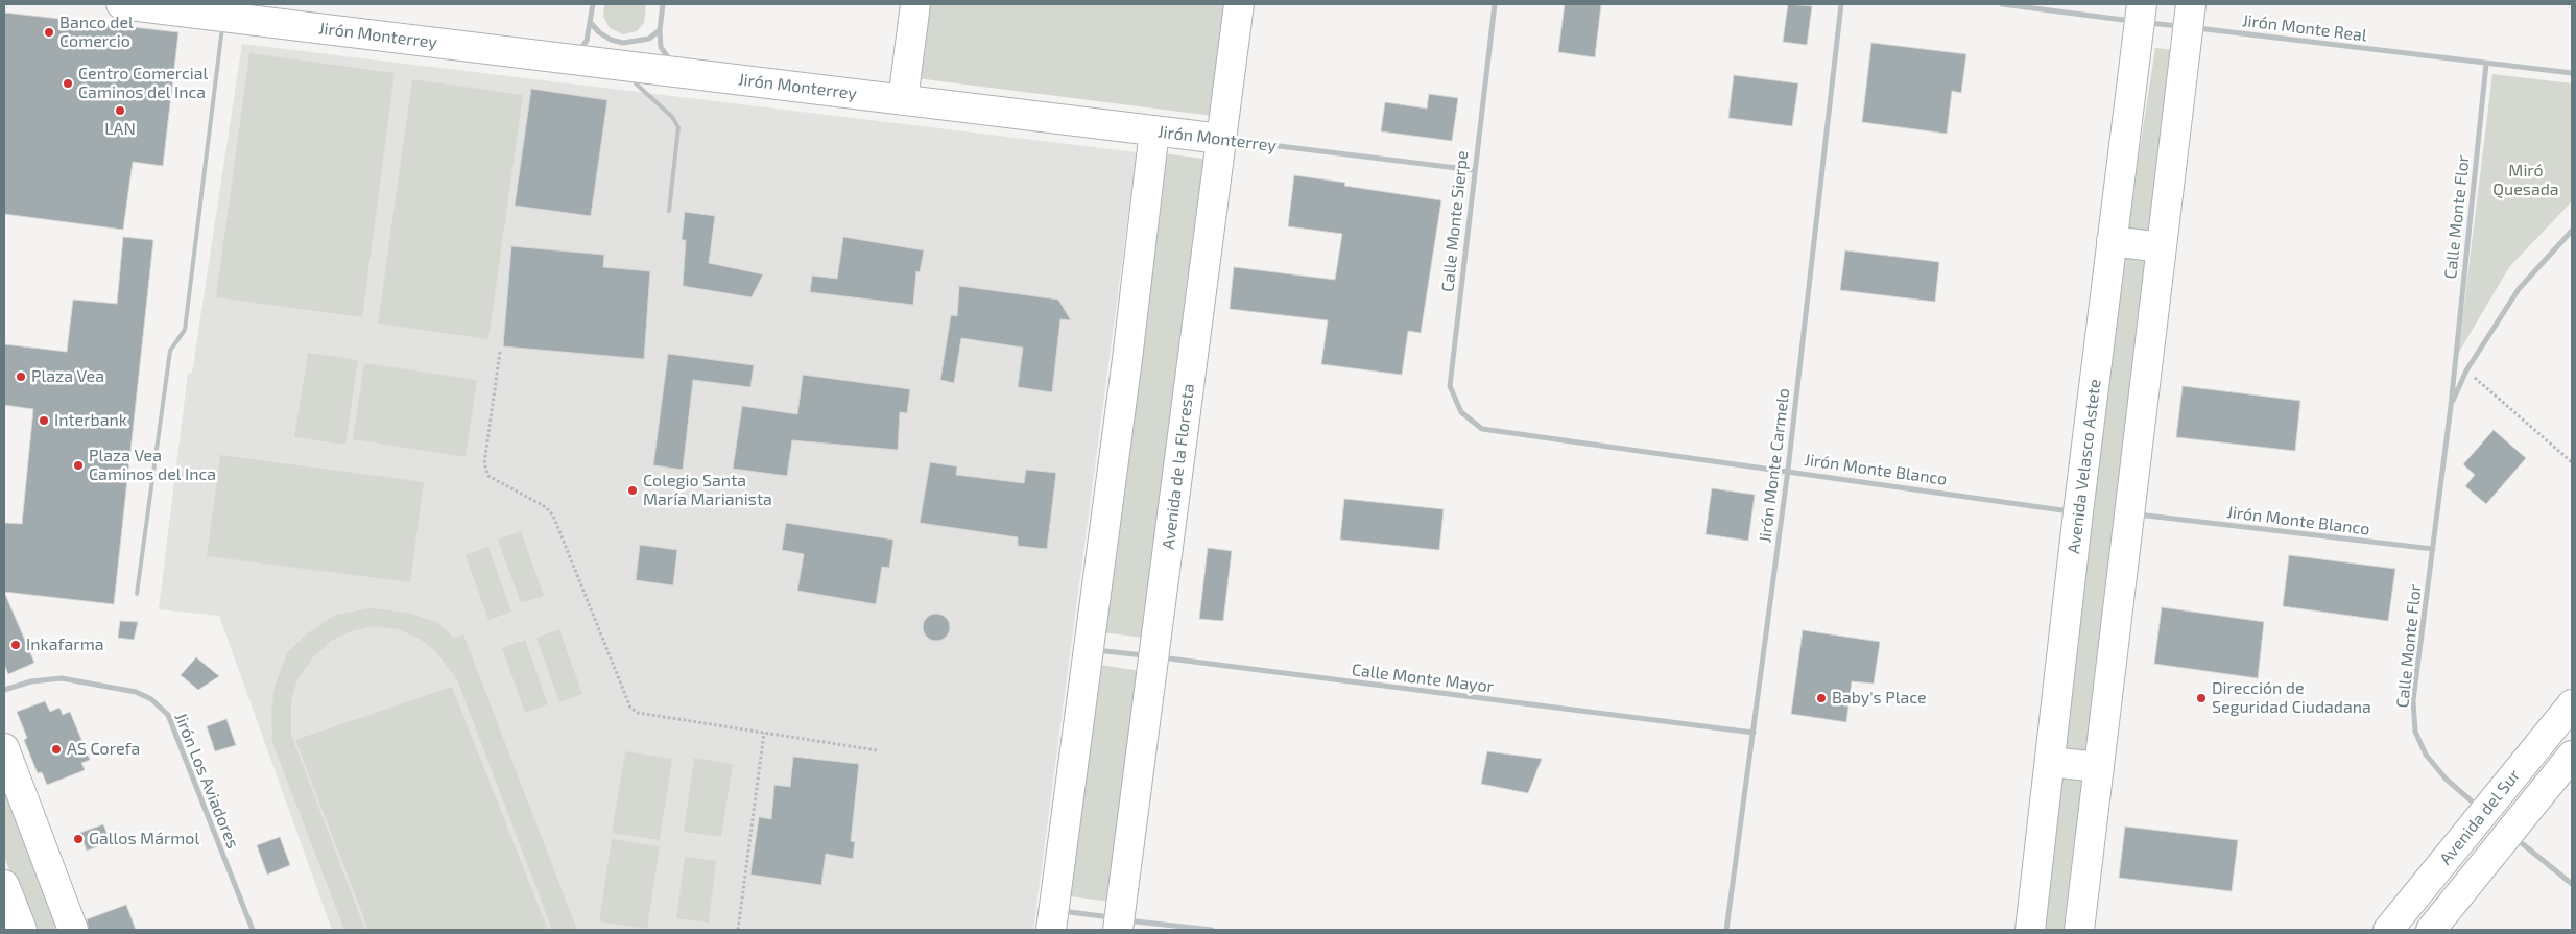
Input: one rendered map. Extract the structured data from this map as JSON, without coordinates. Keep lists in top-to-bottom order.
{
  "streets": {
    "street": [
      "Jirón Monte Real",
      "Jirón Monterrey",
      "Calle Monte Flor",
      "Calle Monte Sierpe",
      "Jirón Monte Carmelo",
      "Avenida de la Floresta",
      "Avenida Velasco Astete",
      "Jirón Monte Blanco",
      "Calle Monte Mayor",
      "Jirón Los Aviadores",
      "Avenida del Sur"
    ]
  },
  "crossings": [
    ["Jirón Monte Real", "Calle Monte Flor"],
    ["Jirón Monte Real", "Avenida Velasco Astete"],
    ["Jirón Monterrey", "Calle Monte Sierpe"],
    ["Jirón Monterrey", "Avenida de la Floresta"],
    ["Calle Monte Flor", "Jirón Monte Blanco"],
    ["Calle Monte Flor", "Avenida del Sur"],
    ["Calle Monte Sierpe", "Jirón Monte Blanco"],
    ["Jirón Monte Carmelo", "Jirón Monte Blanco"],
    ["Jirón Monte Carmelo", "Calle Monte Mayor"],
    ["Avenida de la Floresta", "Calle Monte Mayor"],
    ["Avenida Velasco Astete", "Jirón Monte Blanco"]
  ],
  "parks": ["Miró Quesada"],
  "places": [
    "Banco del Comercio",
    "Centro Comercial Caminos del Inca",
    "LAN",
    "Plaza Vea",
    "Interbank",
    "Plaza Vea Caminos del Inca",
    "Colegio Santa María Marianista",
    "Inkafarma",
    "Baby's Place",
    "Dirección de Seguridad Ciudadana",
    "AS Corefa",
    "Gallos Mármol"
  ]
}
